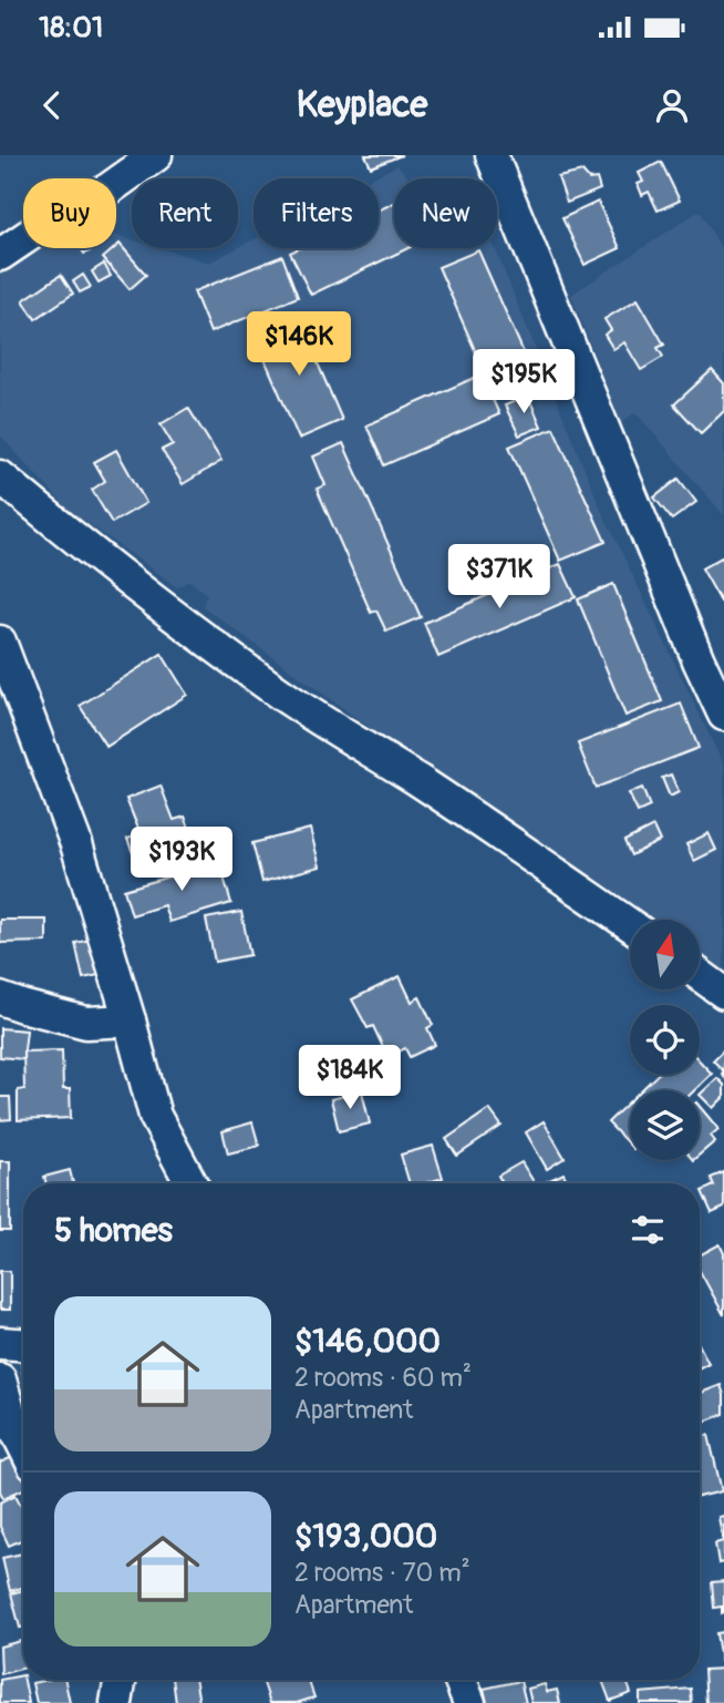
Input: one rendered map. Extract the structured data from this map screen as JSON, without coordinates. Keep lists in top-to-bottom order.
{
  "north": "top",
  "page": {
    "status": "18:01",
    "header": "Keyplace",
    "chip": [
      "Buy",
      "Rent",
      "Filters",
      "New"
    ],
    "price": [
      "$146K",
      "$195K",
      "$371K",
      "$193K",
      "$184K"
    ],
    "heading": "5 homes",
    "list": [
      {
        "name": "$146,000",
        "note": "2 rooms · 60 m² · Apartment"
      },
      {
        "name": "$193,000",
        "note": "2 rooms · 70 m² · Apartment"
      }
    ]
  }
}
